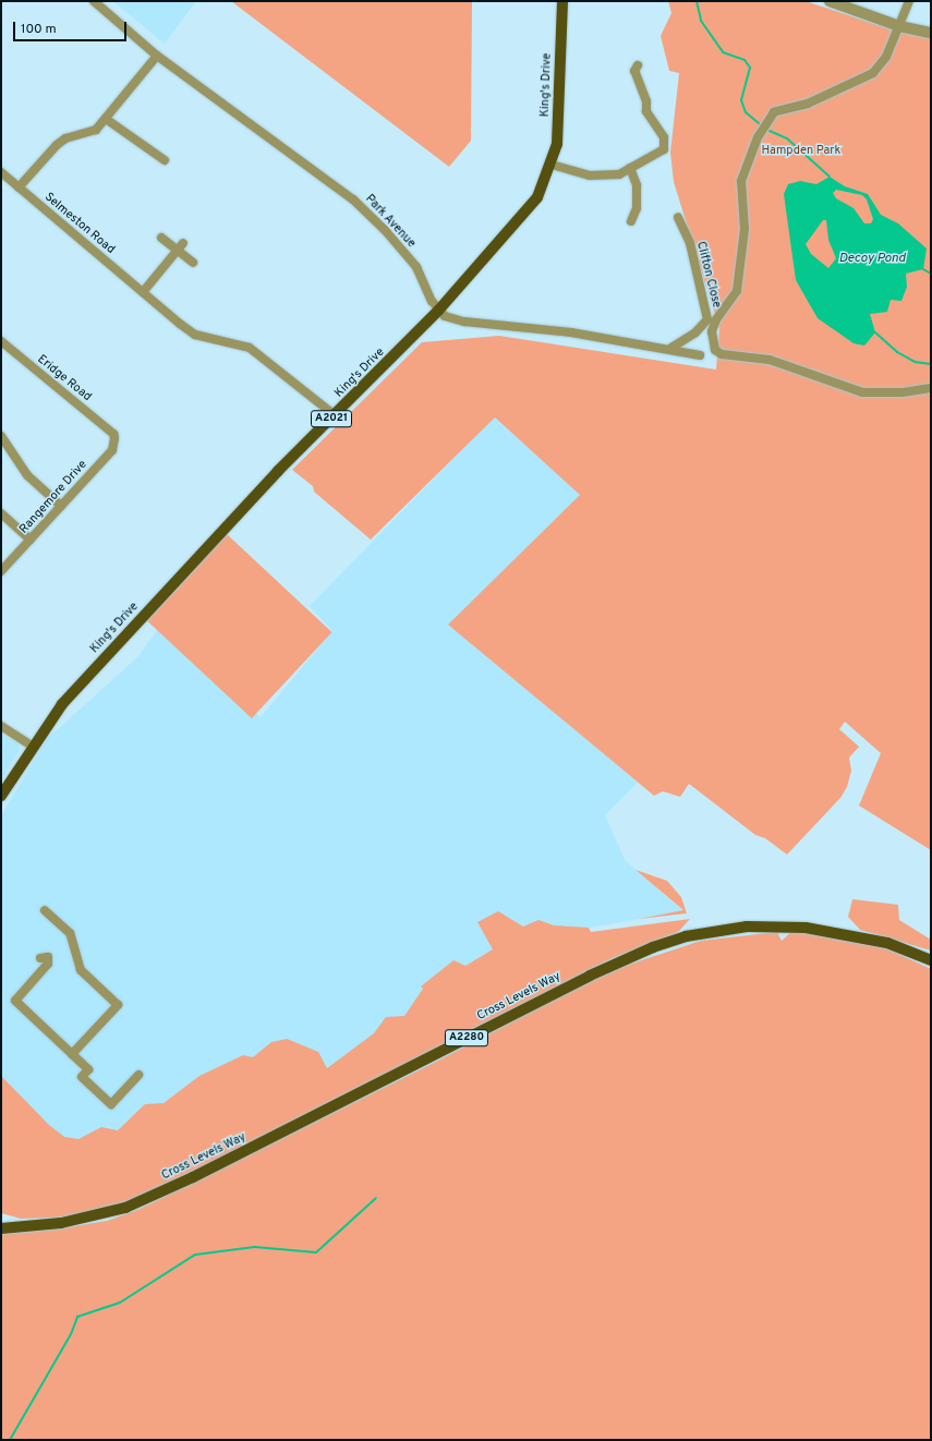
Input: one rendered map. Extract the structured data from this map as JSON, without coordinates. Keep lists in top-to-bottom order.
{
  "streets": {
    "main road": [
      "King's Drive",
      "A2021",
      "Cross Levels Way",
      "A2280"
    ],
    "street": [
      "Park Avenue",
      "Selmeston Road",
      "Clifton Close",
      "Eridge Road",
      "Rangemore Drive"
    ]
  },
  "crossings": [
    ["King's Drive", "Park Avenue"],
    ["King's Drive", "Selmeston Road"],
    ["Eridge Road", "Rangemore Drive"]
  ],
  "water": ["Decoy Pond"],
  "parks": ["Hampden Park"],
  "scale_bar": "100 m"
}
